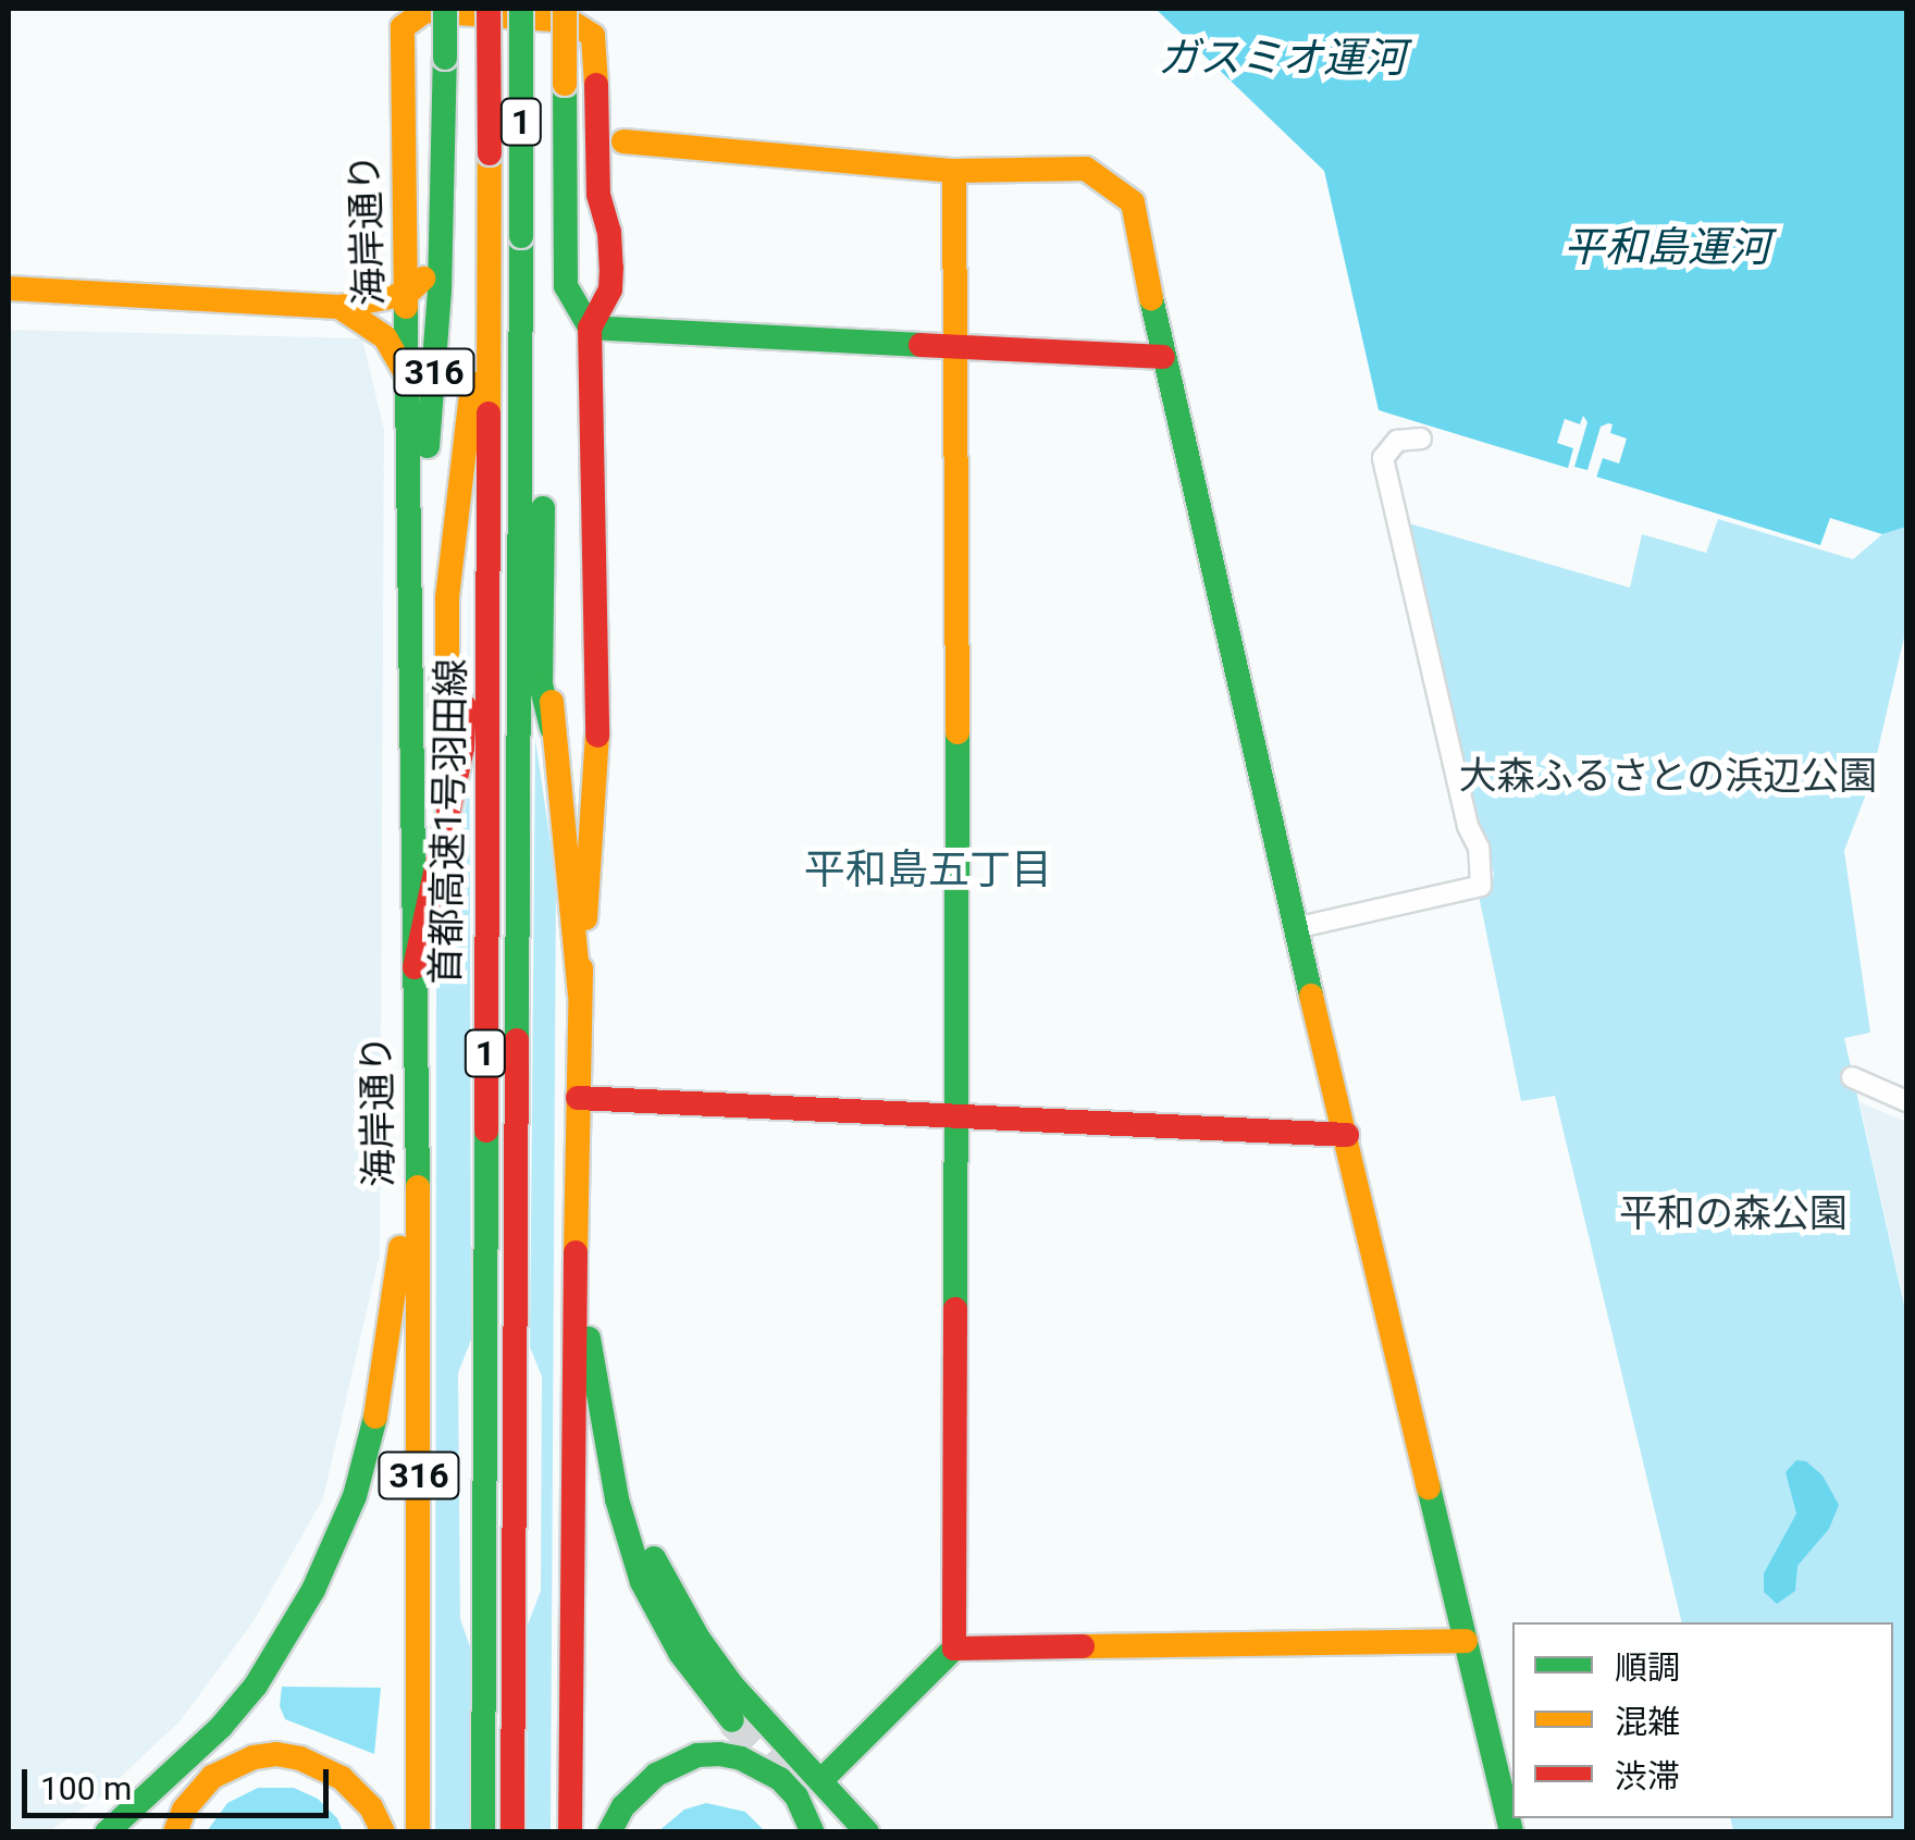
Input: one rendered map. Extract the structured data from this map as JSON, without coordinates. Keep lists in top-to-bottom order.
{
  "streets": {
    "main road": [
      "1",
      "海岸通り",
      "316",
      "首都高速1号羽田線"
    ]
  },
  "crossings": [
    ["1", "首都高速1号羽田線"],
    ["海岸通り", "316"]
  ],
  "districts": ["平和島五丁目"],
  "water": ["ガスミオ運河", "平和島運河"],
  "parks": ["大森ふるさとの浜辺公園", "平和の森公園"],
  "legend": ["順調", "混雑", "渋滞"],
  "scale_bar": "100 m"
}
